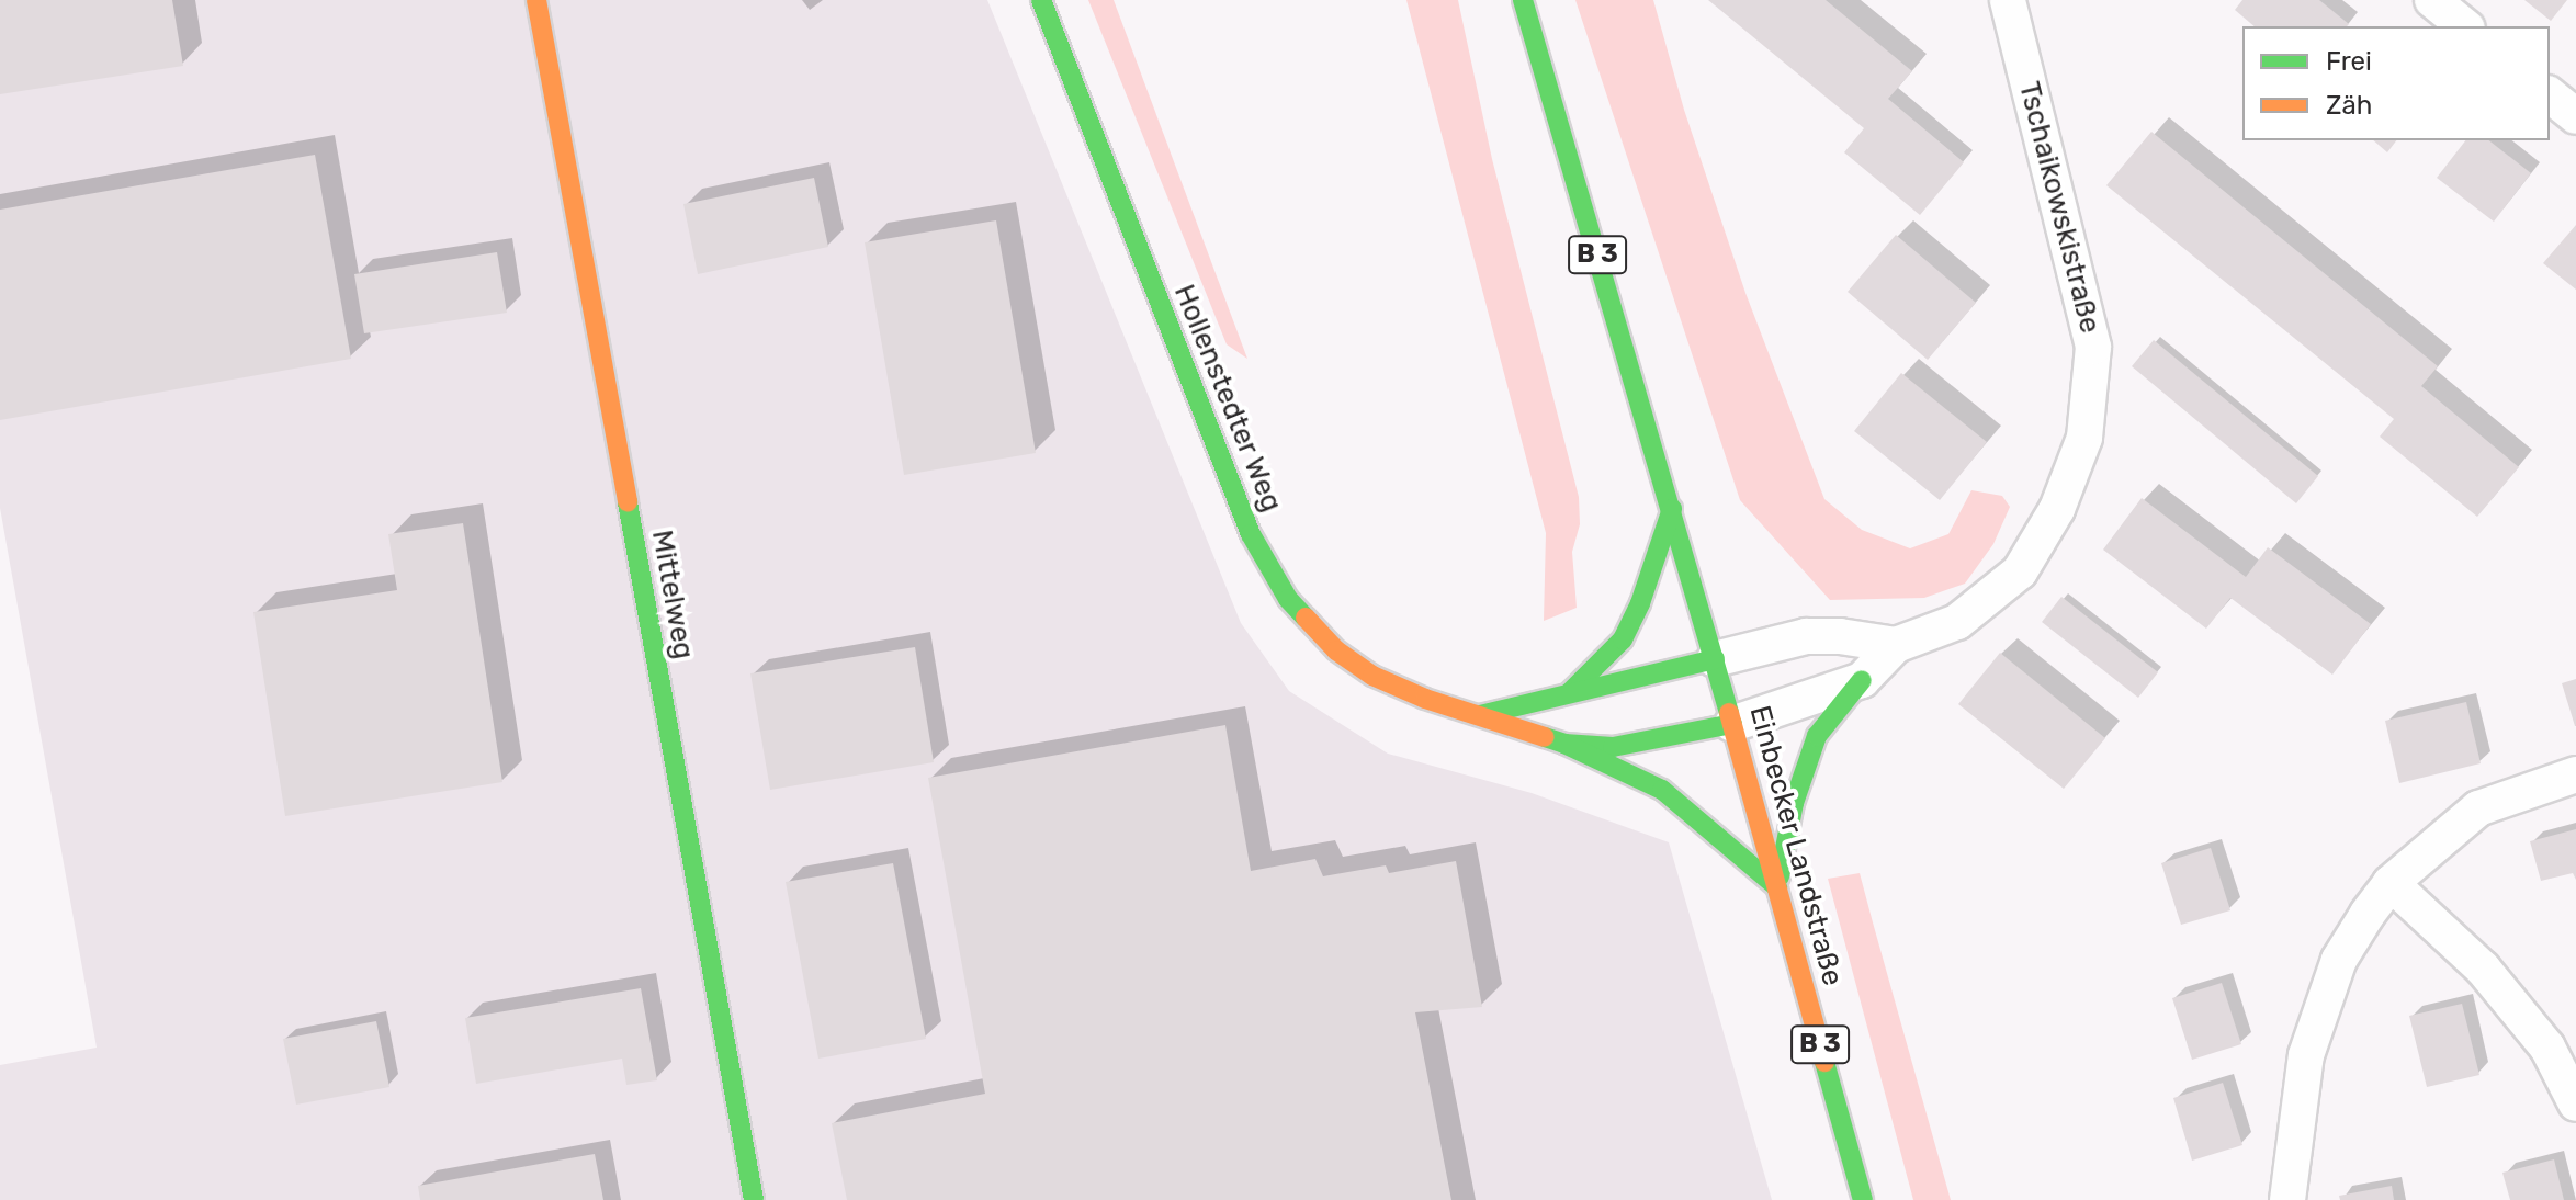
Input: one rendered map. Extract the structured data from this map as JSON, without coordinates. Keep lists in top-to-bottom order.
{
  "streets": {
    "main road": [
      "B 3",
      "Hollenstedter Weg",
      "Mittelweg",
      "Einbecker Landstraße"
    ],
    "street": ["Tschaikowskistraße"]
  },
  "crossings": [
    ["Tschaikowskistraße", "B 3"],
    ["Tschaikowskistraße", "Einbecker Landstraße"],
    ["B 3", "Einbecker Landstraße"]
  ],
  "legend": ["Frei", "Zäh"]
}
